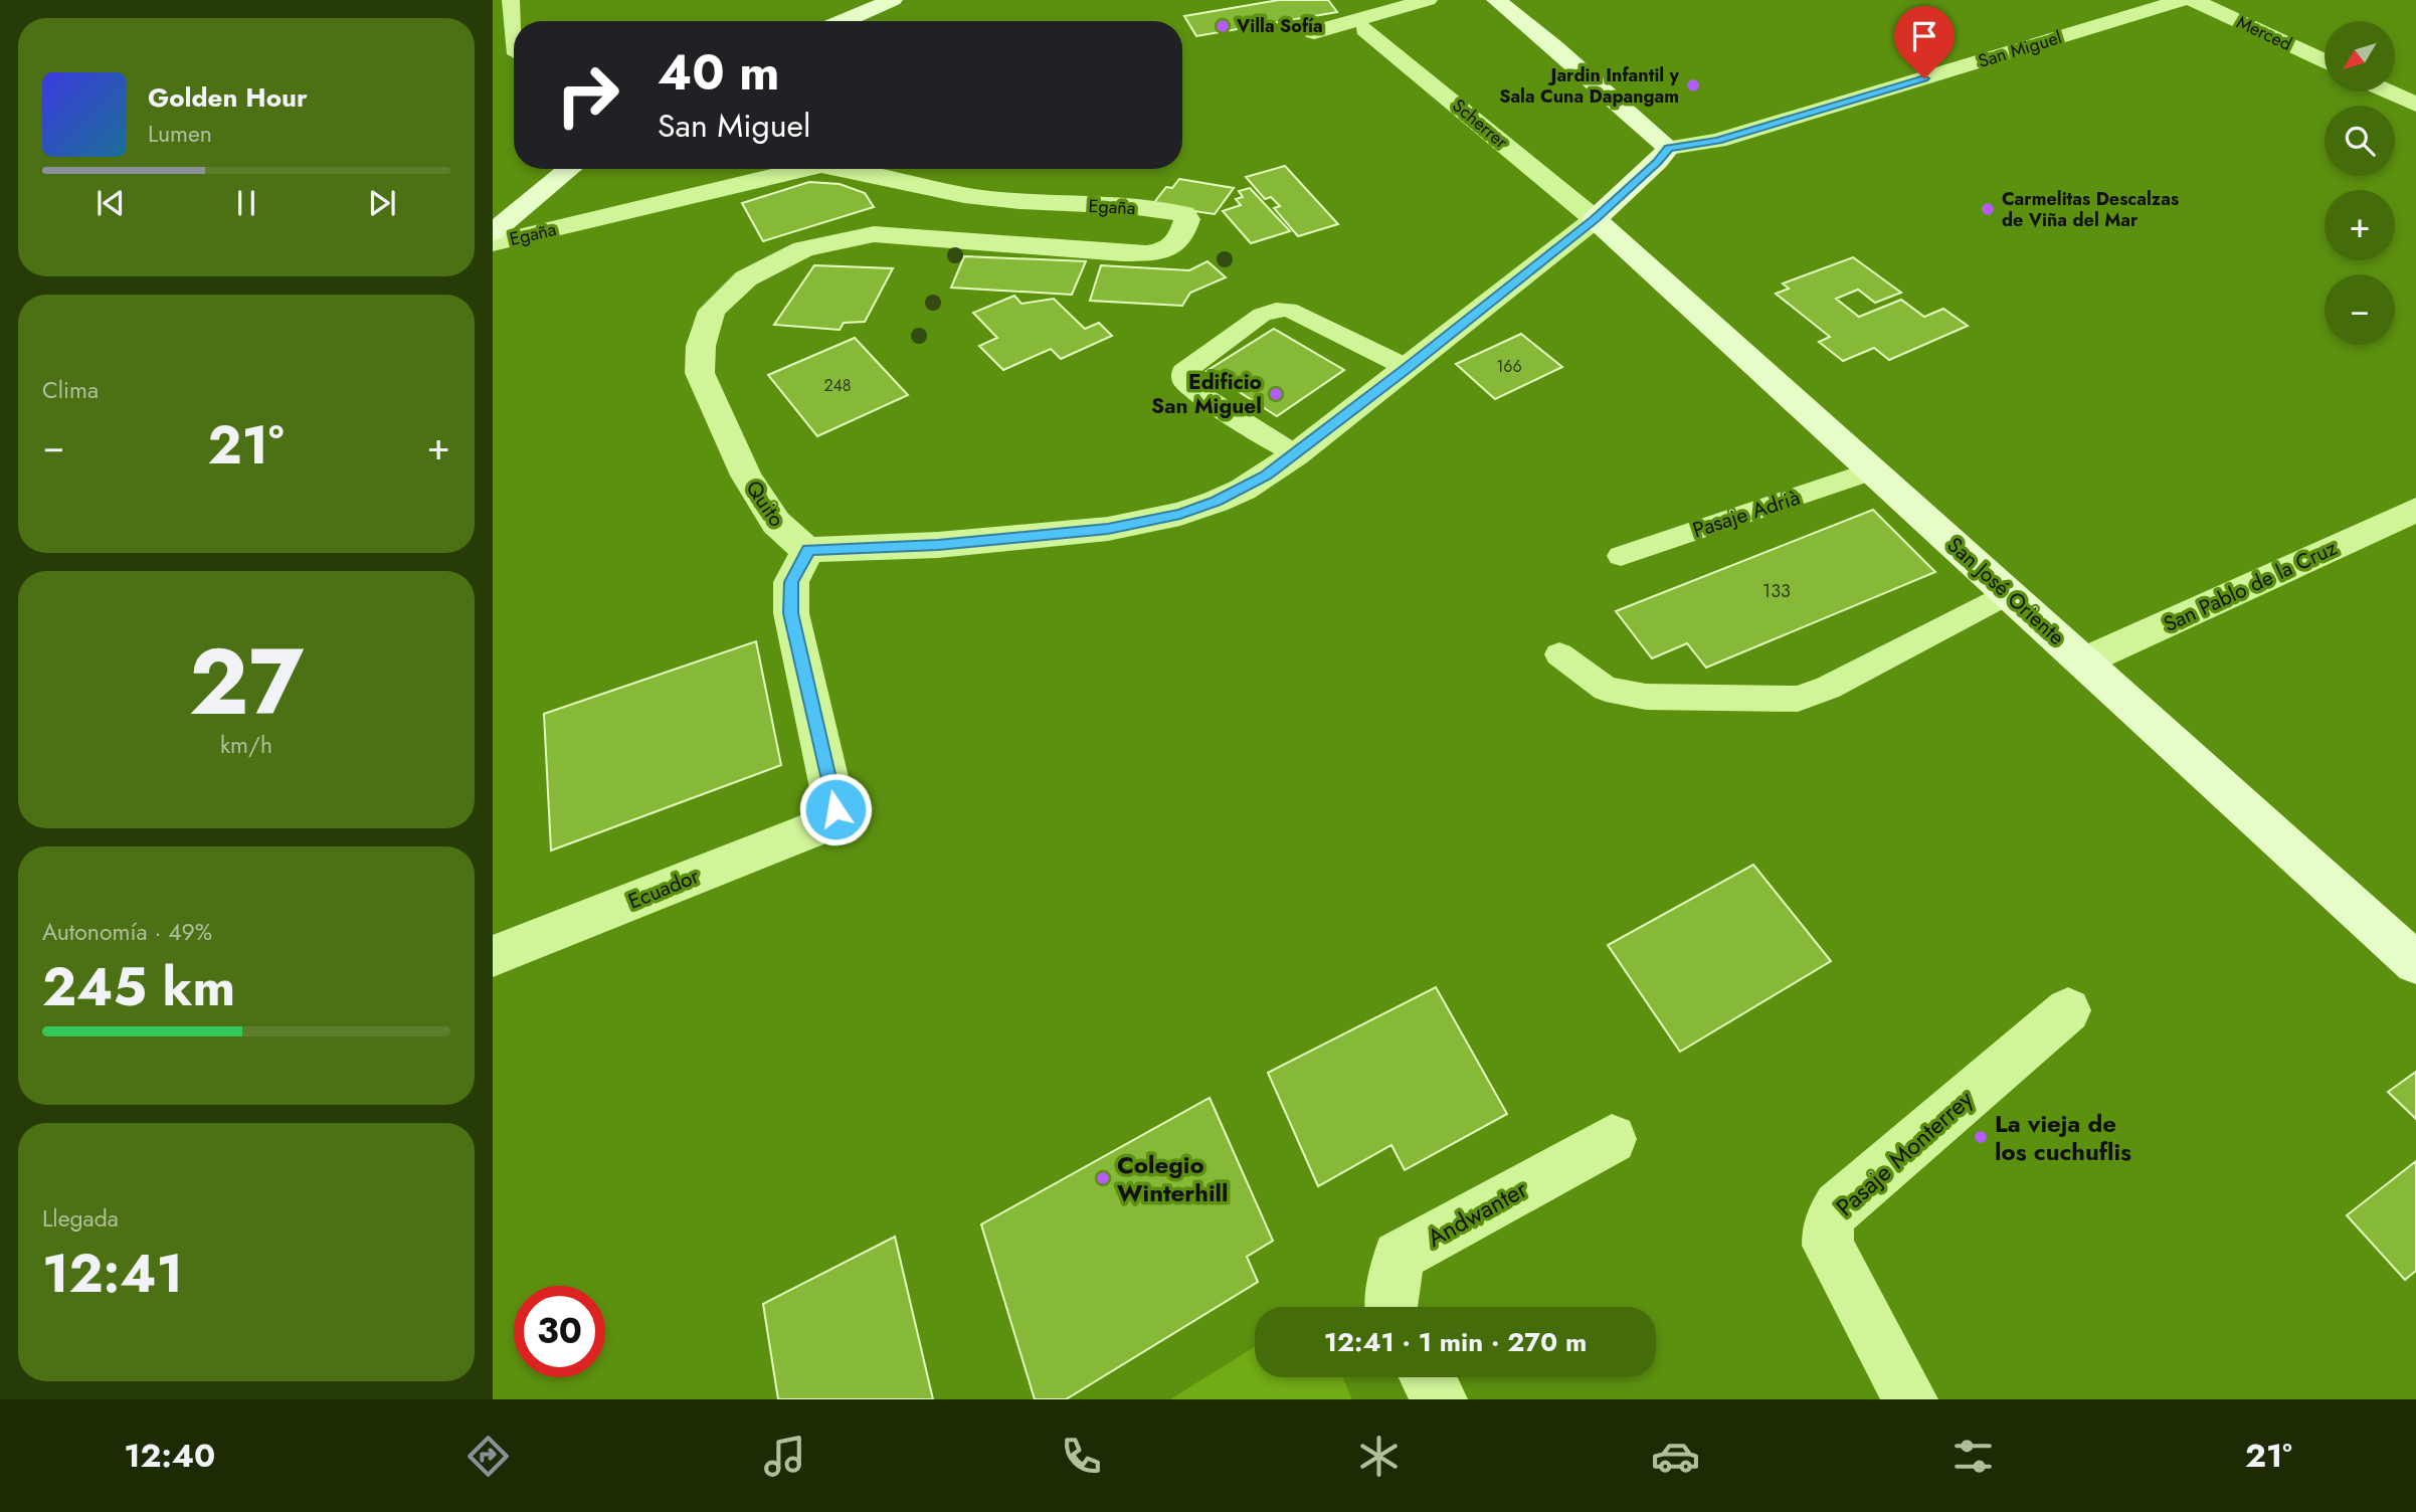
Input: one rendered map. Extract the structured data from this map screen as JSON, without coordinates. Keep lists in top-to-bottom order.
{
  "streets": {
    "street": [
      "Merced",
      "San Miguel",
      "Scherrer",
      "Egaña",
      "Quito",
      "San Pablo de la Cruz",
      "San José Oriente",
      "Ecuador",
      "Pasaje Monterrey",
      "Andwanter"
    ],
    "lane": ["Pasaje Adrià"]
  },
  "crossings": [
    ["Scherrer", "San José Oriente"],
    ["Egaña", "Quito"],
    ["Quito", "Ecuador"],
    ["Pasaje Adrià", "San José Oriente"],
    ["San Pablo de la Cruz", "San José Oriente"]
  ],
  "places": [
    "Villa Sofía",
    "Jardin Infantil y Sala Cuna Dapangam",
    "Carmelitas Descalzas de Viña del Mar",
    "Edificio San Miguel",
    "La vieja de los cuchuflis",
    "Colegio Winterhill"
  ],
  "house_numbers": ["166", "248", "133"],
  "north": "bottom left",
  "page": {
    "map_buttons": ["+", "−"],
    "turn": ["40 m", "San Miguel"],
    "song": ["Golden Hour", "Lumen"],
    "tile": [
      "Clima",
      ["27", "km/h"],
      ["Autonomía · 49%", "245 km"],
      ["Llegada", "12:41"]
    ],
    "heat": ["−", "21°", "+"],
    "limit": "30",
    "trip": "12:41 · 1 min · 270 m",
    "tabs": ["12:40", "21°"]
  }
}
